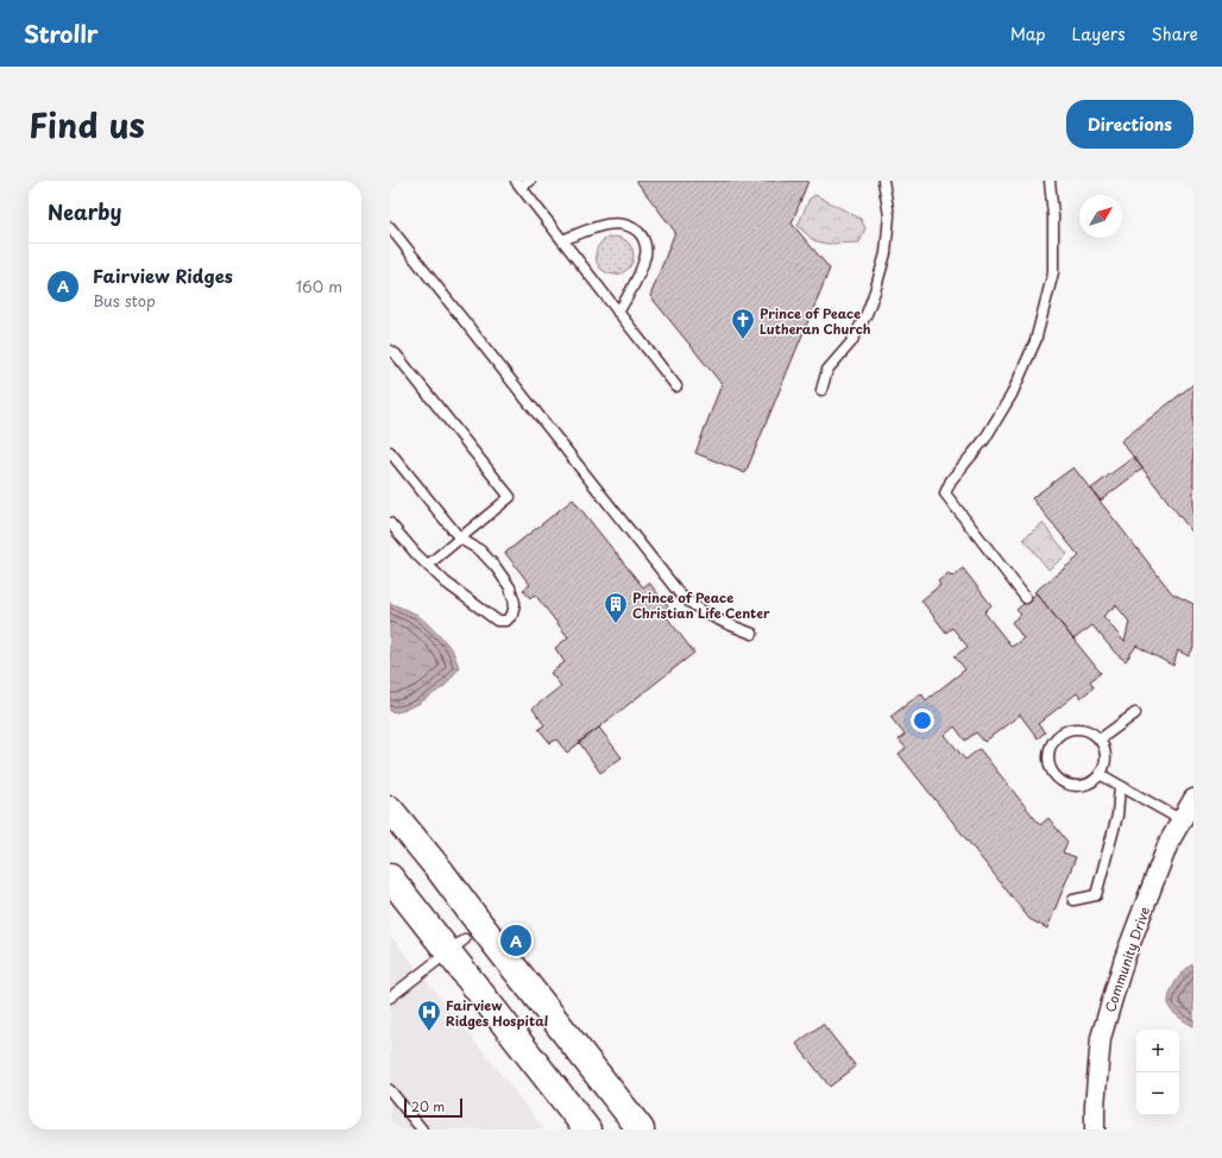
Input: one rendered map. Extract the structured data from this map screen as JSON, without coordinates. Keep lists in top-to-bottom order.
{
  "streets": {
    "street": ["Community Drive"]
  },
  "places": {
    "church": ["Prince of Peace Lutheran Church"],
    "building": ["Prince of Peace Christian Life Center"],
    "hospital": ["Fairview Ridges Hospital"]
  },
  "scale_bar": "20 m",
  "north": "top right",
  "page": {
    "header": "Strollr",
    "nav": ["Map", "Layers", "Share"],
    "title": "Find us",
    "buttons": "Directions",
    "heading": "Nearby",
    "list": [
      {
        "mark": "A",
        "name": "Fairview Ridges",
        "note": "Bus stop",
        "value": "160 m"
      }
    ],
    "pins": "A",
    "map_buttons": ["+", "−"],
    "scale": "20 m"
  }
}
